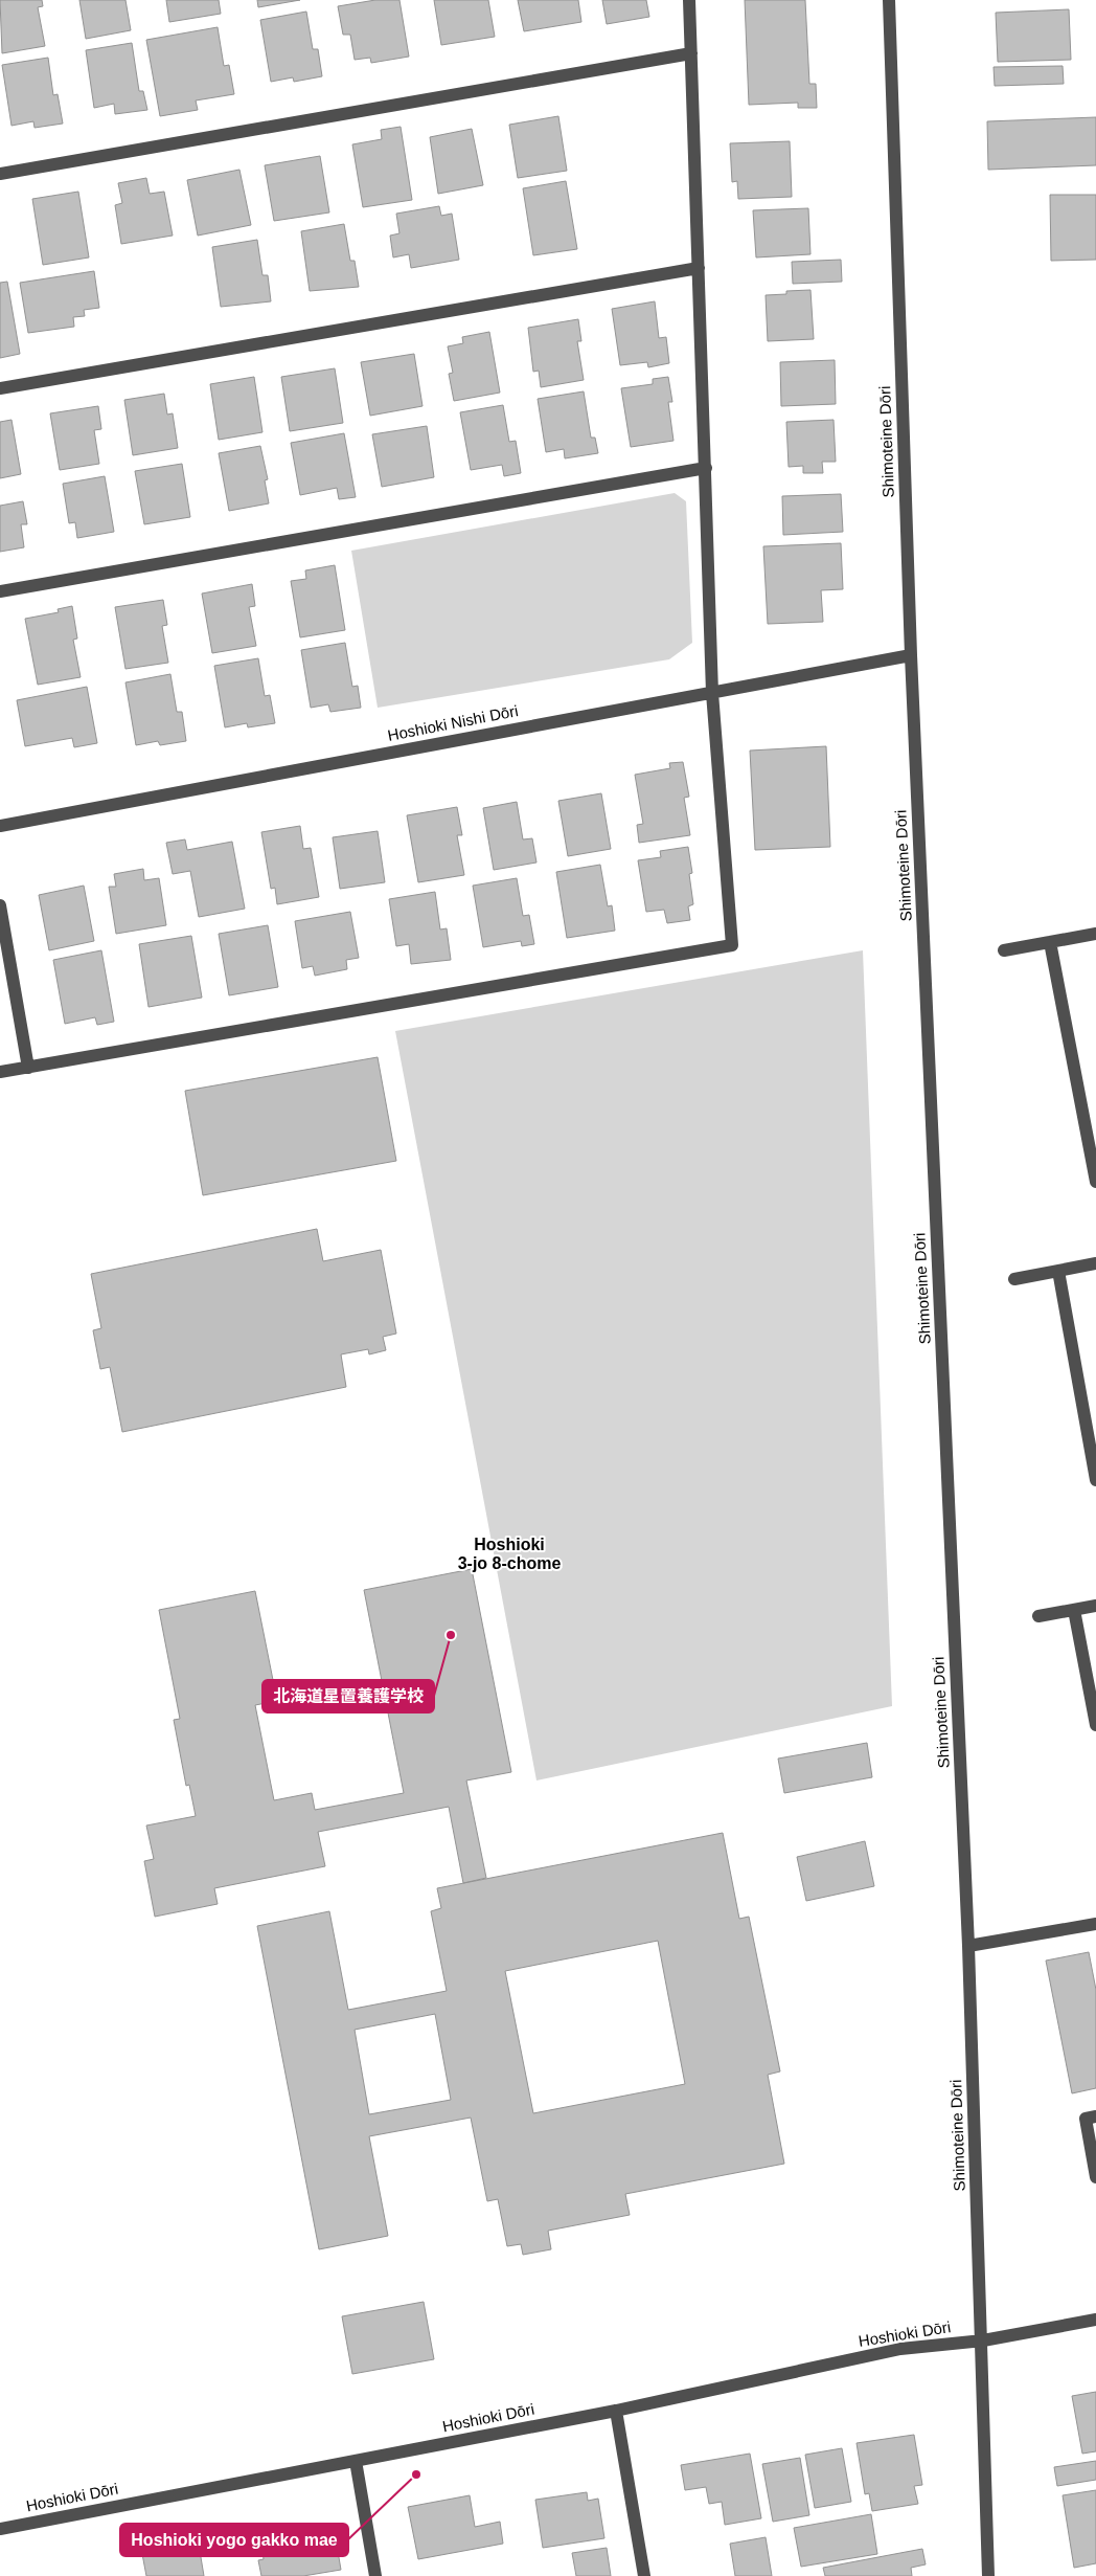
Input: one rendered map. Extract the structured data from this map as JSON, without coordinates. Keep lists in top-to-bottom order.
{
  "streets": {
    "street": ["Shimoteine Dōri", "Hoshioki Nishi Dōri", "Hoshioki Dōri"]
  },
  "crossings": [
    ["Shimoteine Dōri", "Hoshioki Nishi Dōri"],
    ["Shimoteine Dōri", "Hoshioki Dōri"]
  ],
  "districts": ["Hoshioki 3-jo 8-chome"],
  "places": ["北海道星置養護学校", "Hoshioki yogo gakko mae"]
}
